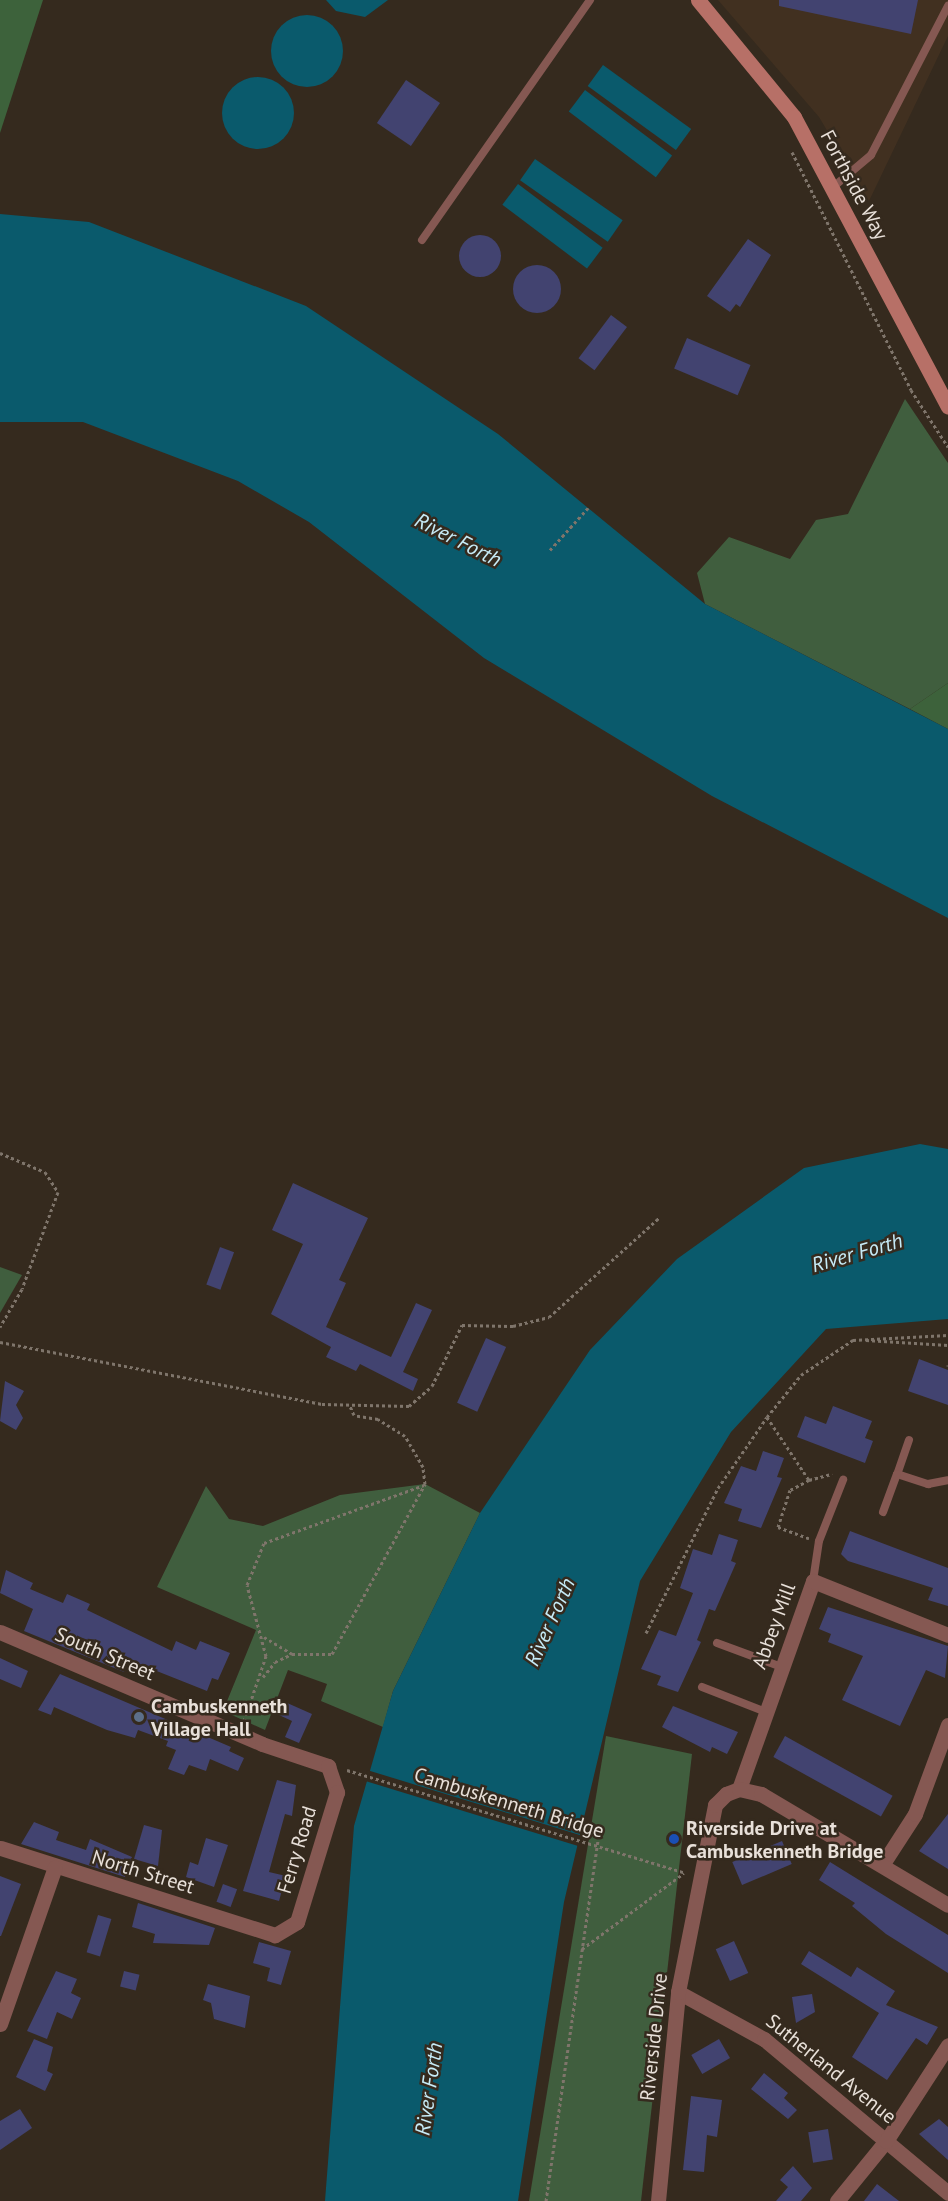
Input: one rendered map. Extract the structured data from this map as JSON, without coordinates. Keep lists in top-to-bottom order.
{
  "streets": {
    "street": [
      "Forthside Way",
      "Abbey Mill",
      "South Street",
      "Ferry Road",
      "North Street",
      "Riverside Drive",
      "Sutherland Avenue"
    ],
    "path": ["Cambuskenneth Bridge"]
  },
  "crossings": [
    ["Abbey Mill", "Riverside Drive"],
    ["South Street", "Ferry Road"],
    ["Cambuskenneth Bridge", "Riverside Drive"],
    ["Ferry Road", "North Street"],
    ["Riverside Drive", "Sutherland Avenue"]
  ],
  "water": ["River Forth"],
  "places": ["Cambuskenneth Village Hall", "Riverside Drive at Cambuskenneth Bridge"]
}
